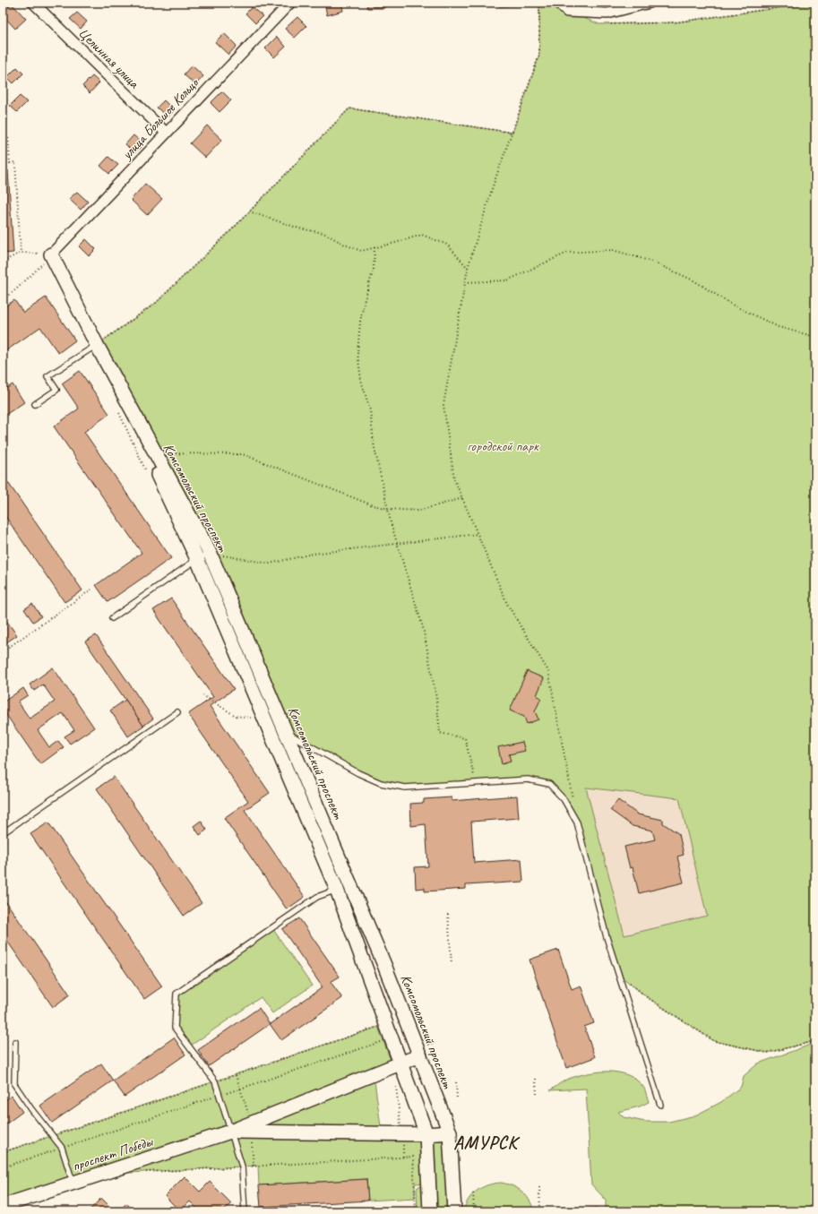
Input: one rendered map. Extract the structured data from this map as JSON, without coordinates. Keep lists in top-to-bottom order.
{
  "streets": {
    "street": [
      "Целинная улица",
      "улица Большое Кольцо",
      "Комсомольский проспект",
      "проспект Победы"
    ]
  },
  "crossings": [
    ["Целинная улица", "улица Большое Кольцо"],
    ["улица Большое Кольцо", "Комсомольский проспект"],
    ["Комсомольский проспект", "проспект Победы"]
  ],
  "districts": ["АМУРСК"],
  "parks": ["городской парк"]
}
